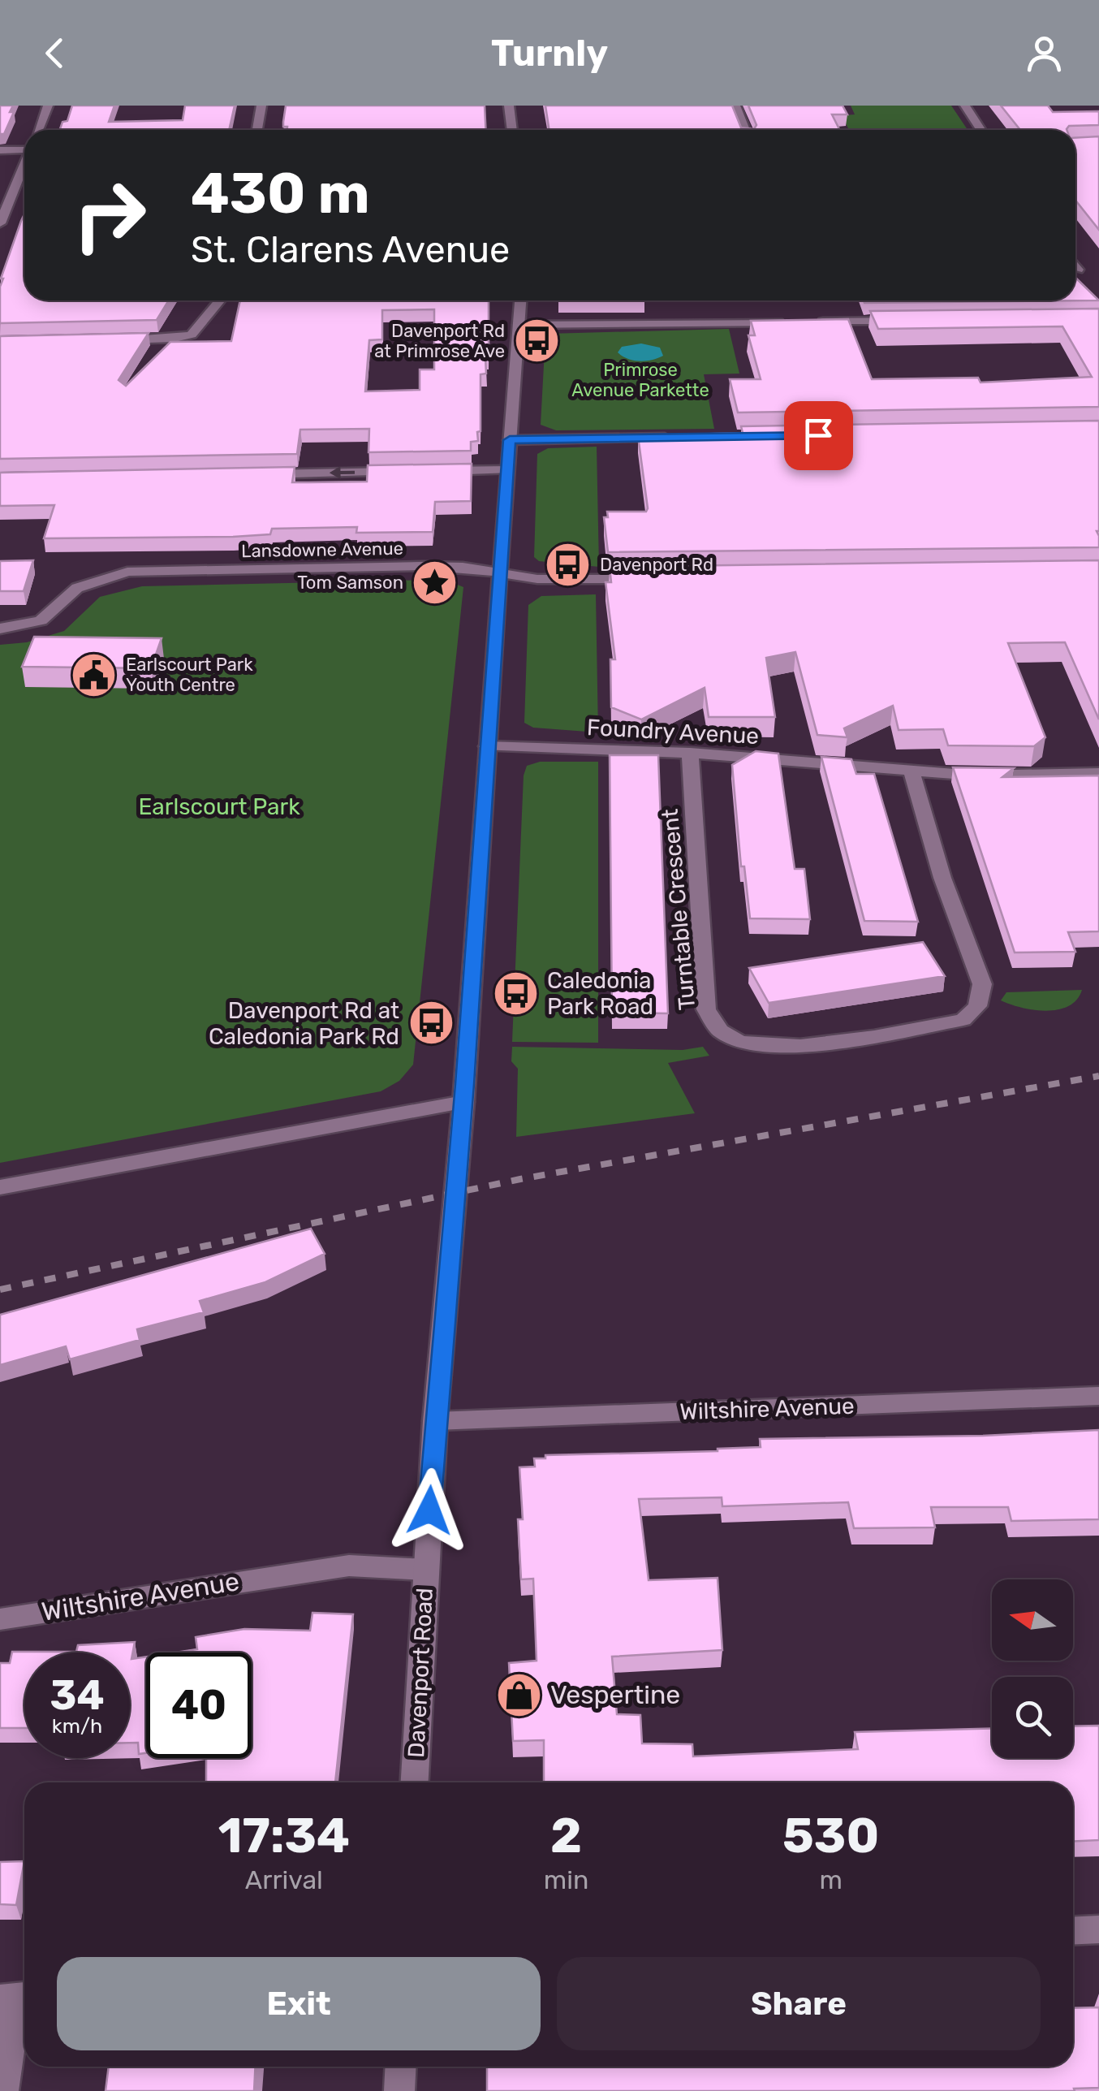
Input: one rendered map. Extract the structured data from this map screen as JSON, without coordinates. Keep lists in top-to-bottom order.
{
  "streets": {
    "street": [
      "Lansdowne Avenue",
      "Foundry Avenue",
      "Turntable Crescent",
      "Wiltshire Avenue",
      "Davenport Road"
    ]
  },
  "crossings": [
    ["Lansdowne Avenue", "Davenport Road"],
    ["Foundry Avenue", "Turntable Crescent"],
    ["Foundry Avenue", "Davenport Road"],
    ["Wiltshire Avenue", "Davenport Road"]
  ],
  "parks": ["Primrose Avenue Parkette", "Earlscourt Park"],
  "places": {
    "bus stop": [
      "Davenport Rd at Primrose Ave",
      "Davenport Rd",
      "Caledonia Park Road",
      "Davenport Rd at Caledonia Park Rd"
    ],
    "place": ["Tom Samson"],
    "public building": ["Earlscourt Park Youth Centre"],
    "shop": ["Vespertine"]
  },
  "north": "left",
  "page": {
    "header": "Turnly",
    "turn": ["430 m", "St. Clarens Avenue"],
    "speed": "34 km/h",
    "limit": "40",
    "eta": [
      "17:34",
      "Arrival",
      "2",
      "min",
      "530",
      "m"
    ],
    "buttons": ["Exit", "Share"]
  }
}
